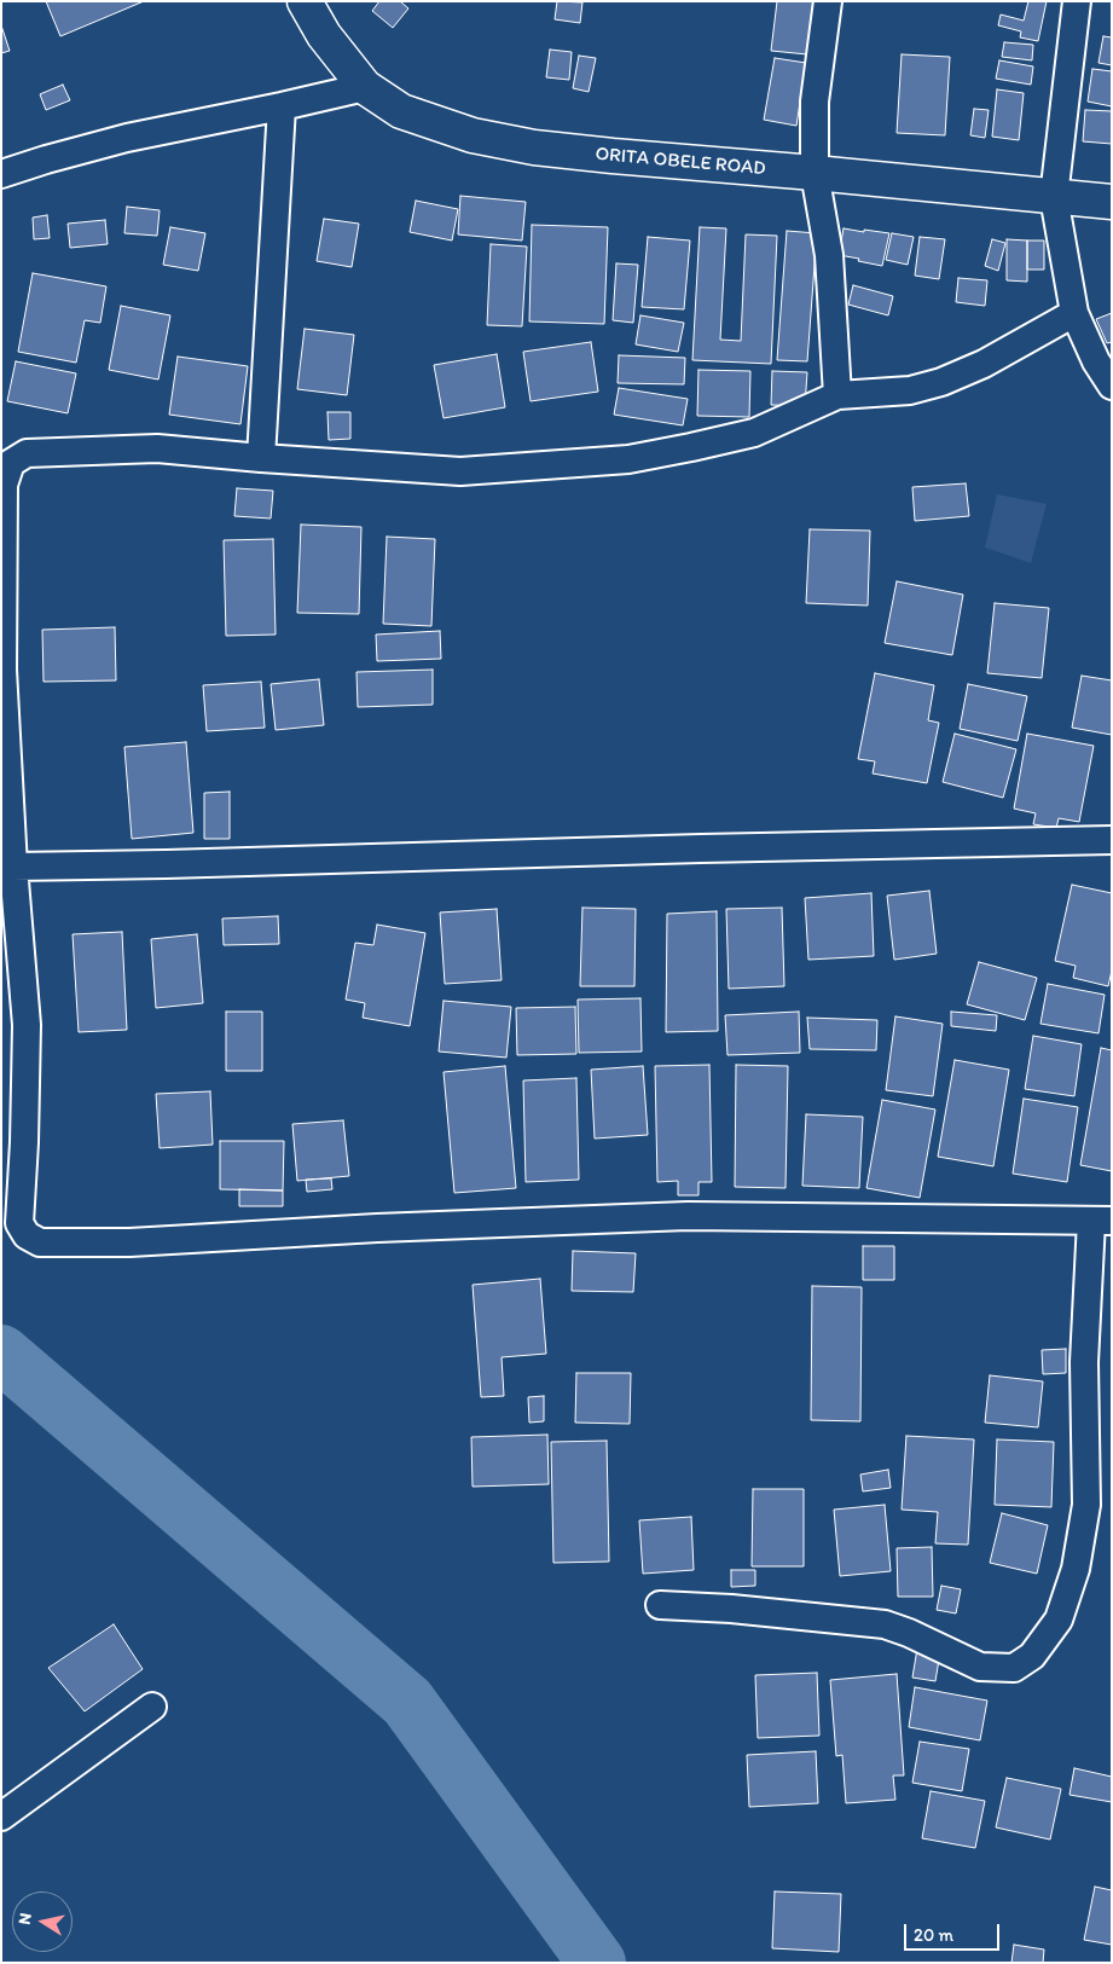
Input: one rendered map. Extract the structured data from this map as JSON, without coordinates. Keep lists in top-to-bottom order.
{
  "streets": {
    "main road": ["ORITA OBELE ROAD"]
  },
  "scale_bar": "20 m",
  "north": "left"
}
